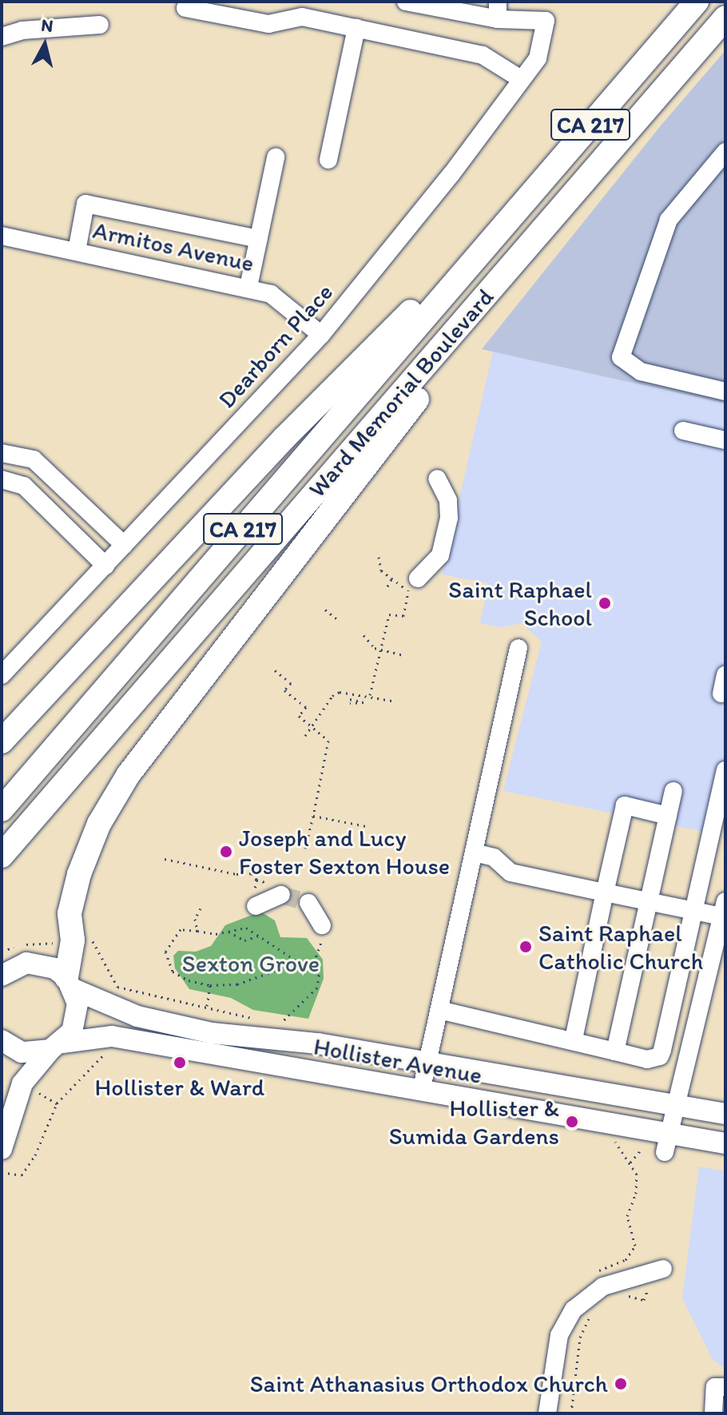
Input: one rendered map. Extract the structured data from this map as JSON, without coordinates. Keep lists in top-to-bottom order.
{
  "streets": {
    "highway": ["CA 217", "Ward Memorial Boulevard"],
    "main road": ["Hollister Avenue"],
    "street": ["Armitos Avenue", "Dearborn Place"]
  },
  "crossings": [
    ["Armitos Avenue", "Dearborn Place"]
  ],
  "parks": ["Sexton Grove"],
  "places": [
    "Saint Raphael School",
    "Joseph and Lucy Foster Sexton House",
    "Saint Raphael Catholic Church",
    "Hollister & Ward",
    "Hollister & Sumida Gardens",
    "Saint Athanasius Orthodox Church"
  ],
  "north": "top"
}
